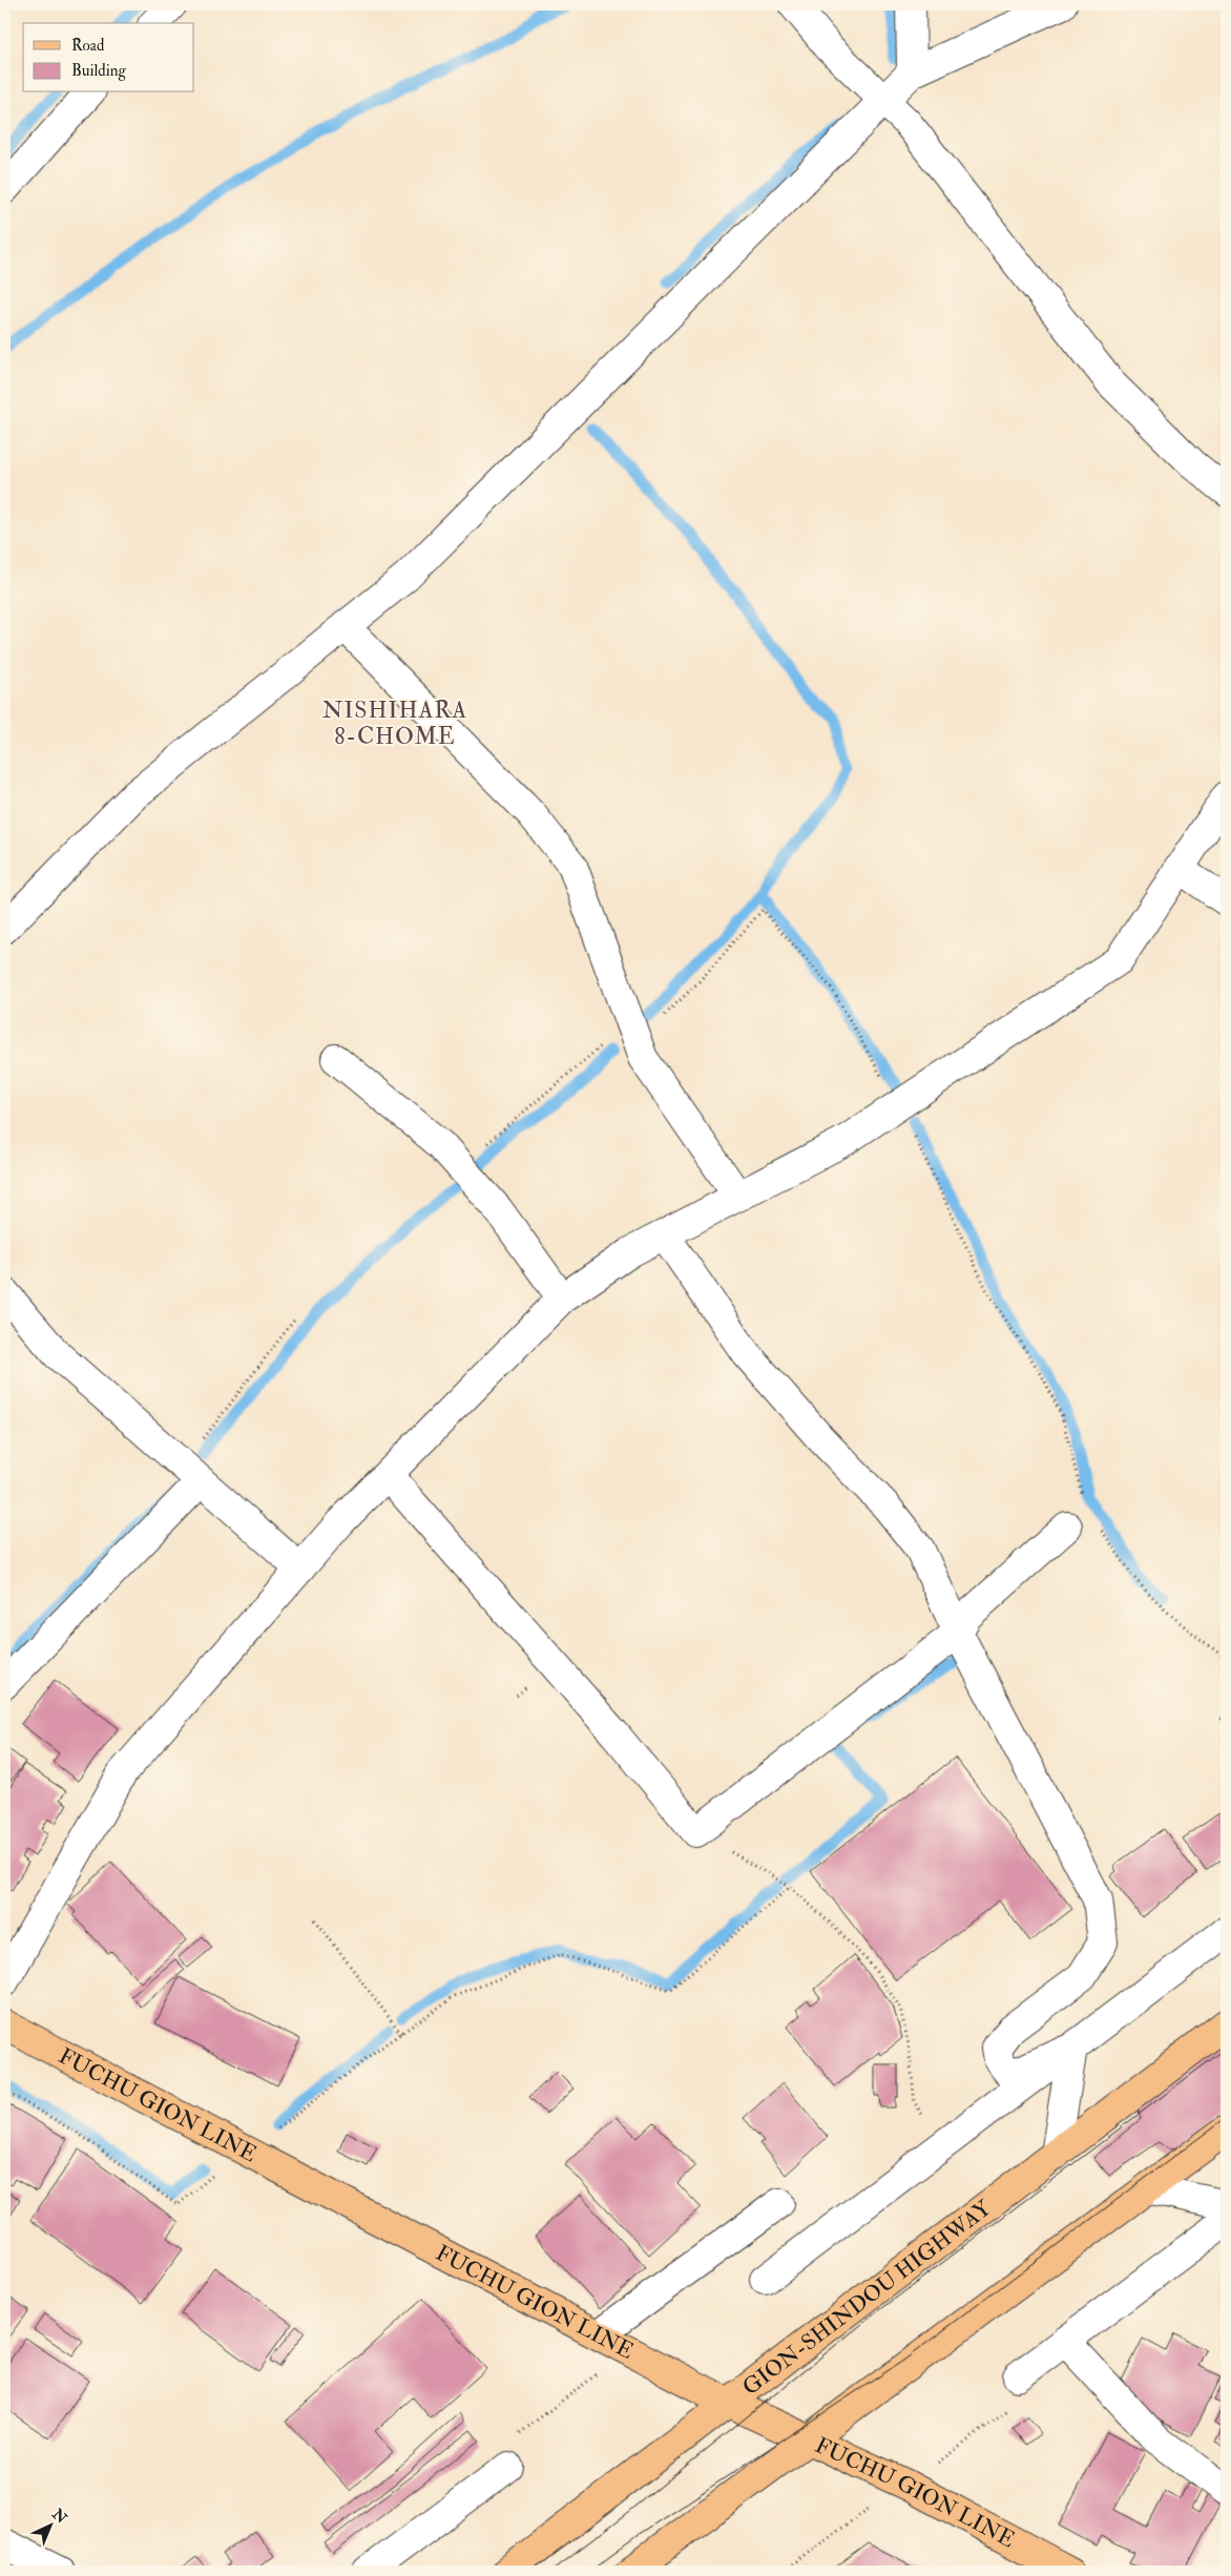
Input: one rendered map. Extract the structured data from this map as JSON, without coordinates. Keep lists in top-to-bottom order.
{
  "streets": {
    "main road": ["FUCHU GION LINE", "GION-SHINDOU HIGHWAY"]
  },
  "crossings": [
    ["FUCHU GION LINE", "GION-SHINDOU HIGHWAY"]
  ],
  "districts": ["NISHIHARA 8-CHOME"],
  "legend": ["Road", "Building"],
  "north": "top right"
}
